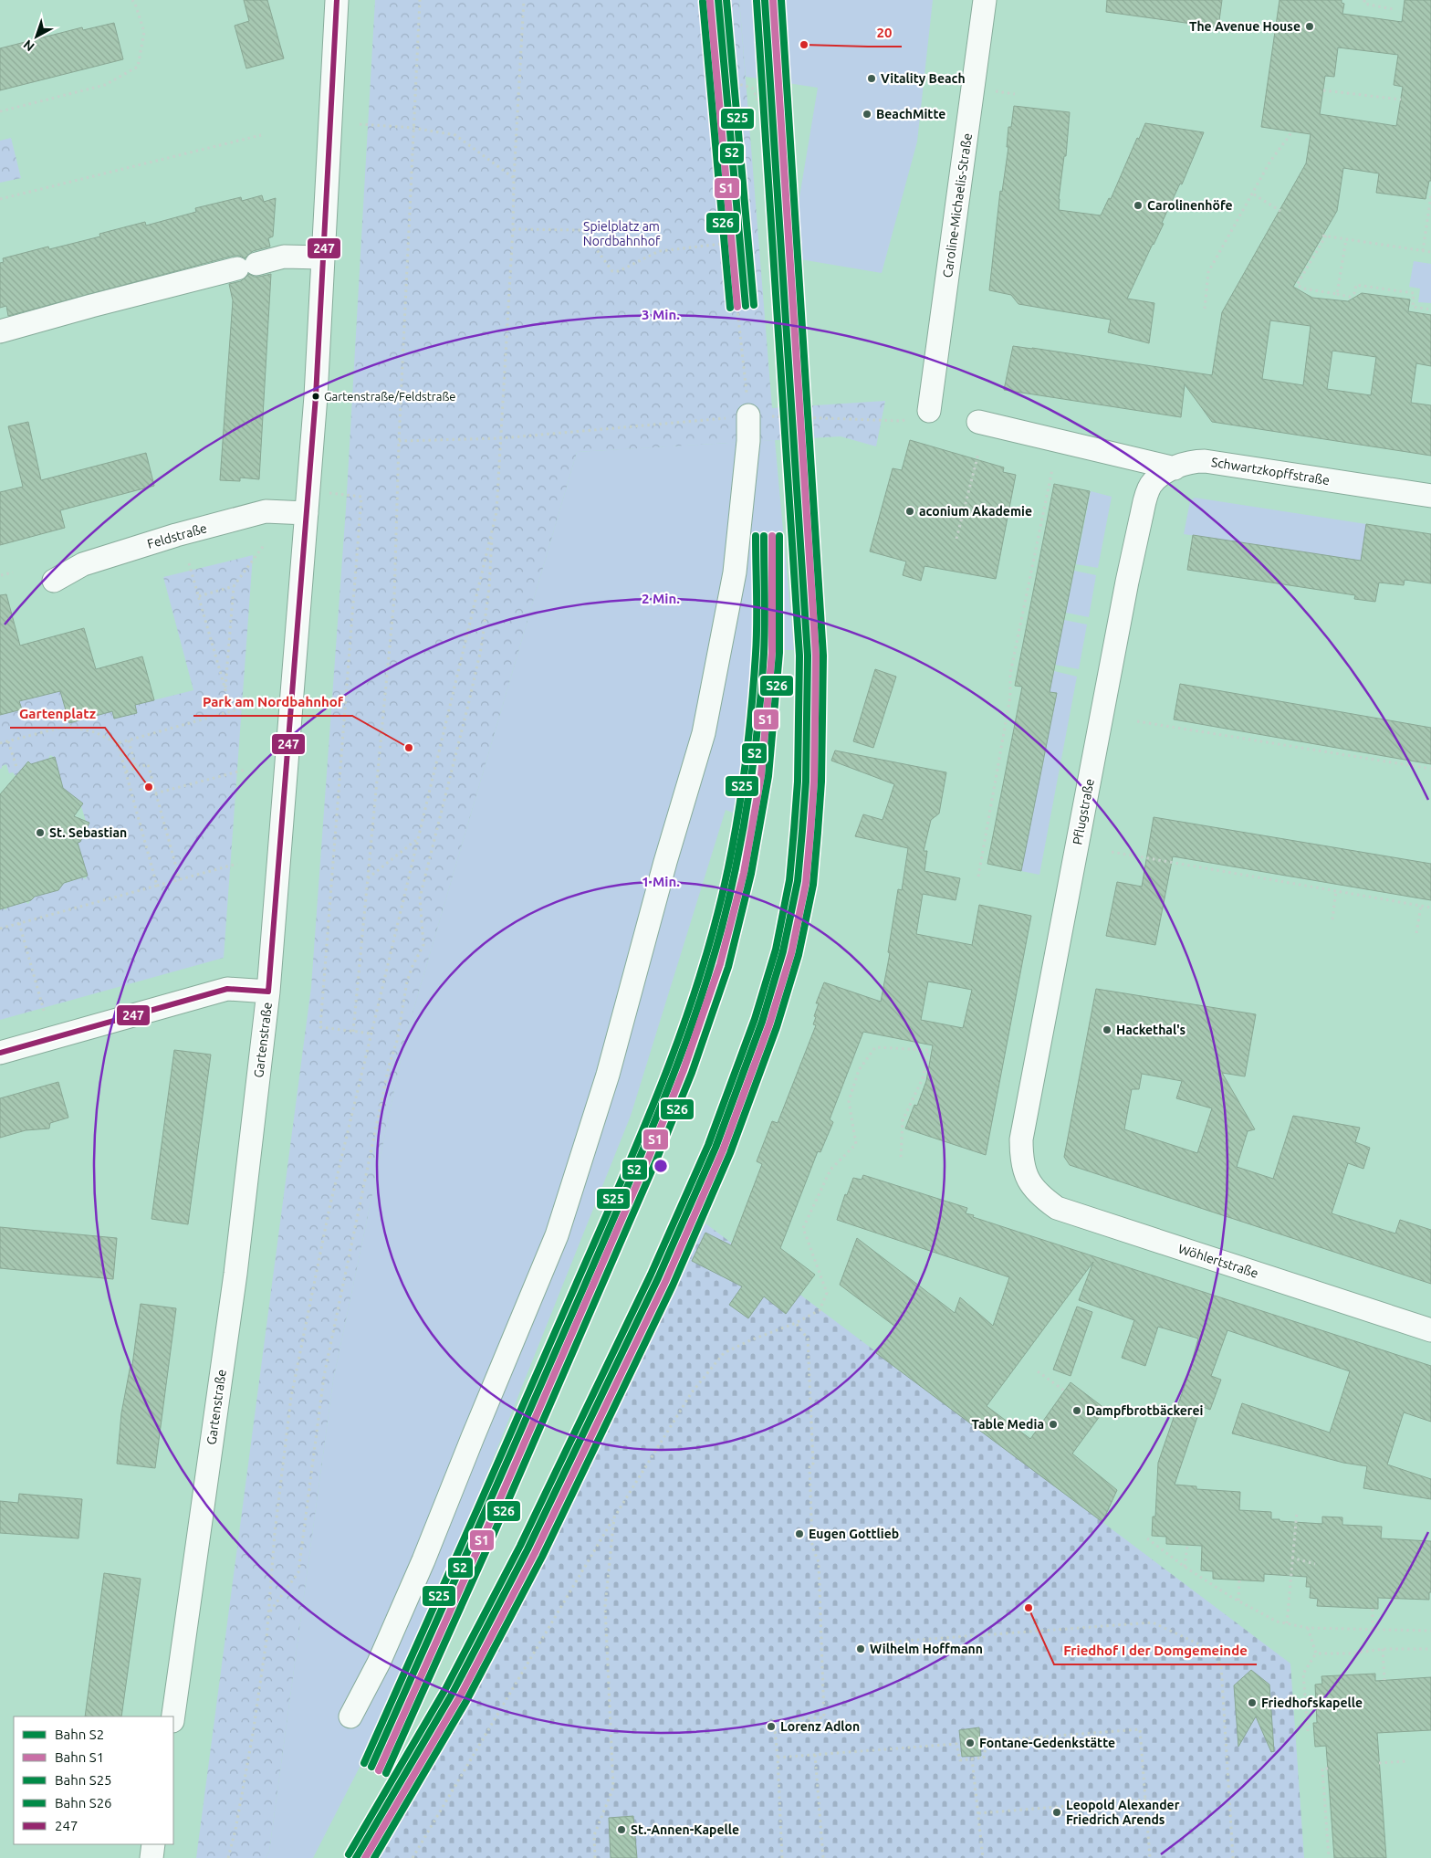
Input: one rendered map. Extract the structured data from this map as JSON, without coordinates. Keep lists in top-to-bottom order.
{
  "streets": {
    "street": [
      "Caroline-Michaelis-Straße",
      "Schwartzkopffstraße",
      "Feldstraße",
      "Pflugstraße",
      "Gartenstraße",
      "Wöhlertstraße"
    ]
  },
  "crossings": [
    ["Schwartzkopffstraße", "Pflugstraße"],
    ["Feldstraße", "Gartenstraße"],
    ["Pflugstraße", "Wöhlertstraße"]
  ],
  "parks": ["Spielplatz am Nordbahnhof"],
  "places": [
    "The Avenue House",
    "20",
    "Vitality Beach",
    "BeachMitte",
    "Carolinenhöfe",
    "Gartenstraße/Feldstraße",
    "aconium Akademie",
    "Park am Nordbahnhof",
    "Gartenplatz",
    "St. Sebastian",
    "Hackethal's",
    "Dampfbrotbäckerei",
    "Table Media",
    "Eugen Gottlieb",
    "Friedhof I der Domgemeinde",
    "Wilhelm Hoffmann",
    "Friedhofskapelle",
    "Lorenz Adlon",
    "Fontane-Gedenkstätte",
    "Leopold Alexander Friedrich Arends",
    "St.-Annen-Kapelle"
  ],
  "lines": [
    "rail line S2",
    "rail line S1",
    "rail line S25",
    "rail line S26",
    "transit line 247"
  ],
  "legend": [
    "Bahn S2",
    "Bahn S1",
    "Bahn S25",
    "Bahn S26",
    "247"
  ],
  "north": "bottom left",
  "rings": ["3 Min.", "2 Min.", "1 Min."]
}
